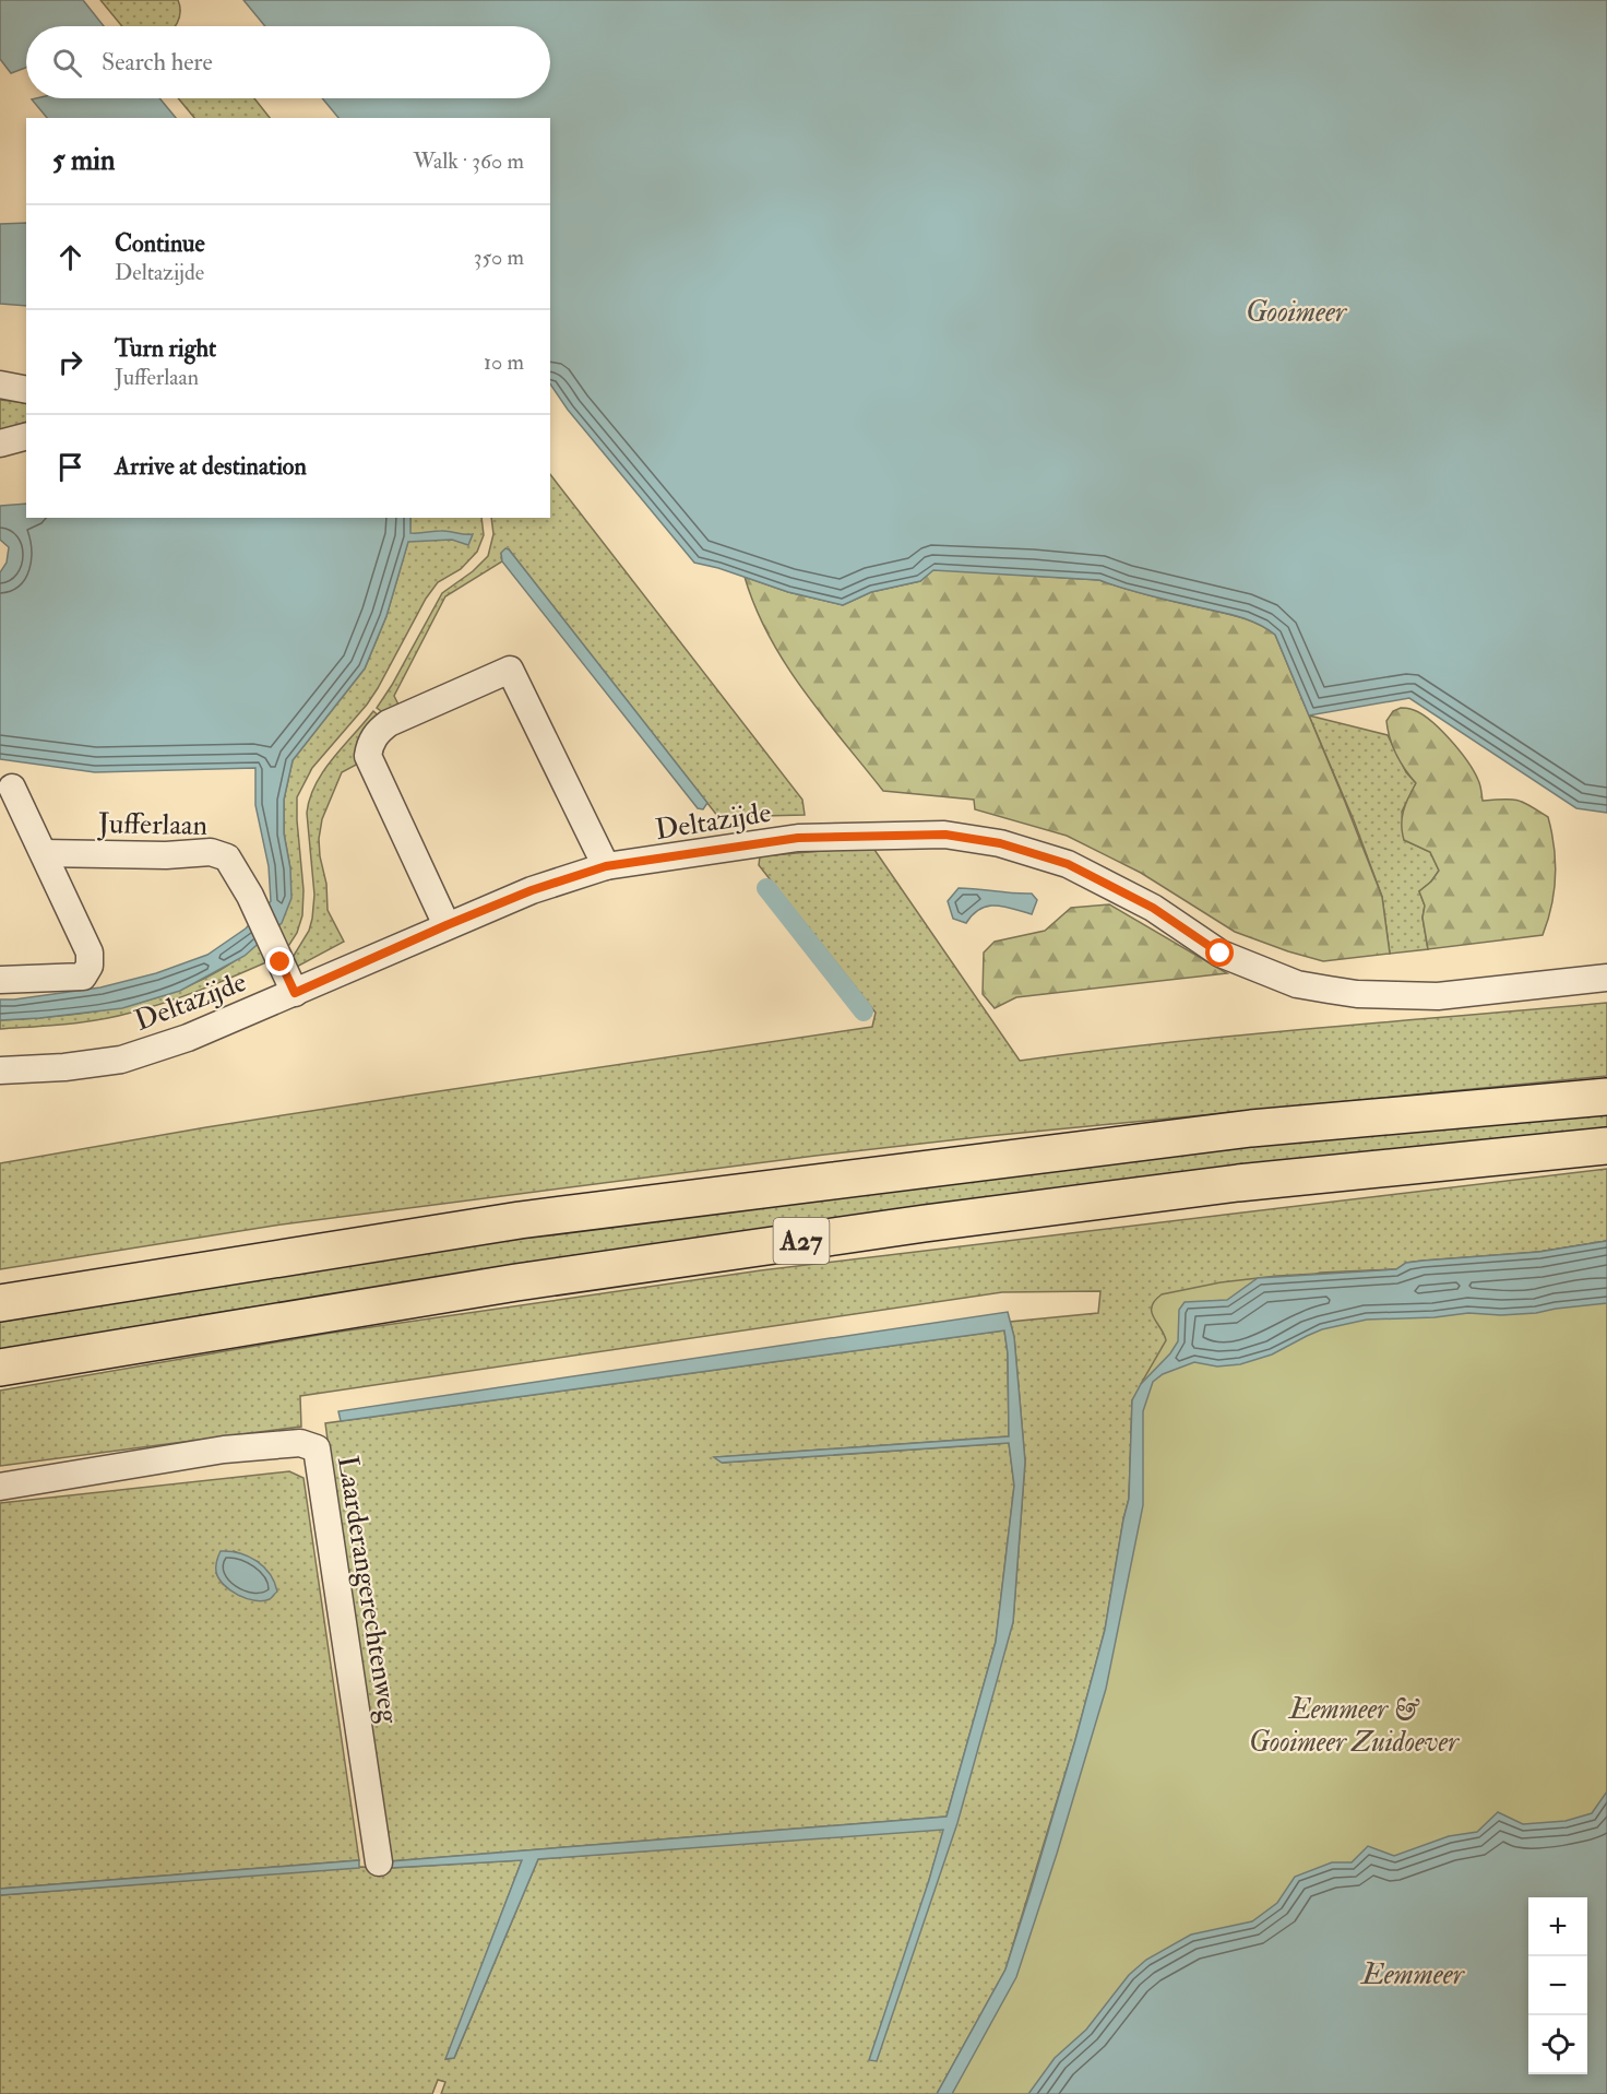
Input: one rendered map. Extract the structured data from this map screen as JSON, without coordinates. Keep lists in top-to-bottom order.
{
  "streets": {
    "highway": ["A27"],
    "street": ["Deltazijde", "Jufferlaan", "Laarderangerechtenweg"]
  },
  "crossings": [
    ["Deltazijde", "Jufferlaan"]
  ],
  "water": ["Gooimeer", "Eemmeer"],
  "parks": ["Eemmeer & Gooimeer Zuidoever"],
  "page": {
    "search": "Search here",
    "heading": ["5 min", "Walk · 360 m"],
    "list": [
      ["Continue", "Deltazijde", "350 m"],
      ["Turn right", "Jufferlaan", "10 m"],
      "Arrive at destination"
    ],
    "map_buttons": ["+", "−"]
  }
}
